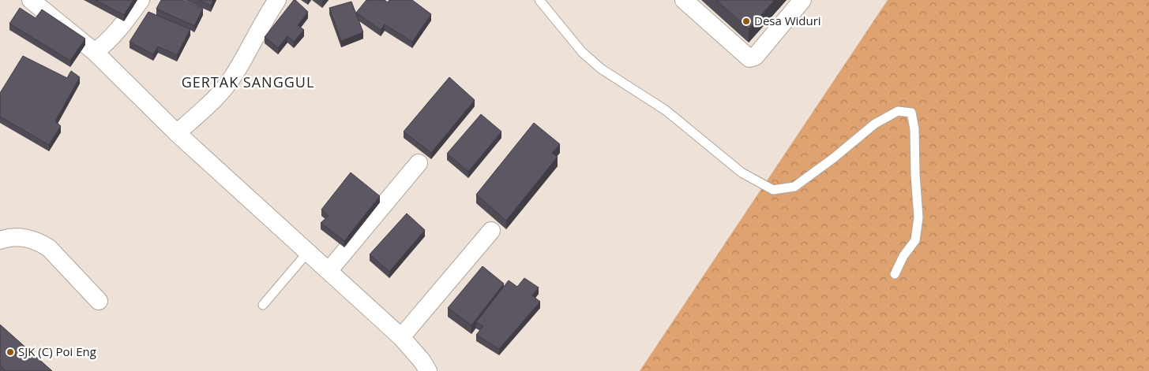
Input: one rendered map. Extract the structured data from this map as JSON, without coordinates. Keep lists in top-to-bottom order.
{
  "districts": ["GERTAK SANGGUL"],
  "places": ["Desa Widuri", "SJK (C) Poi Eng"]
}
